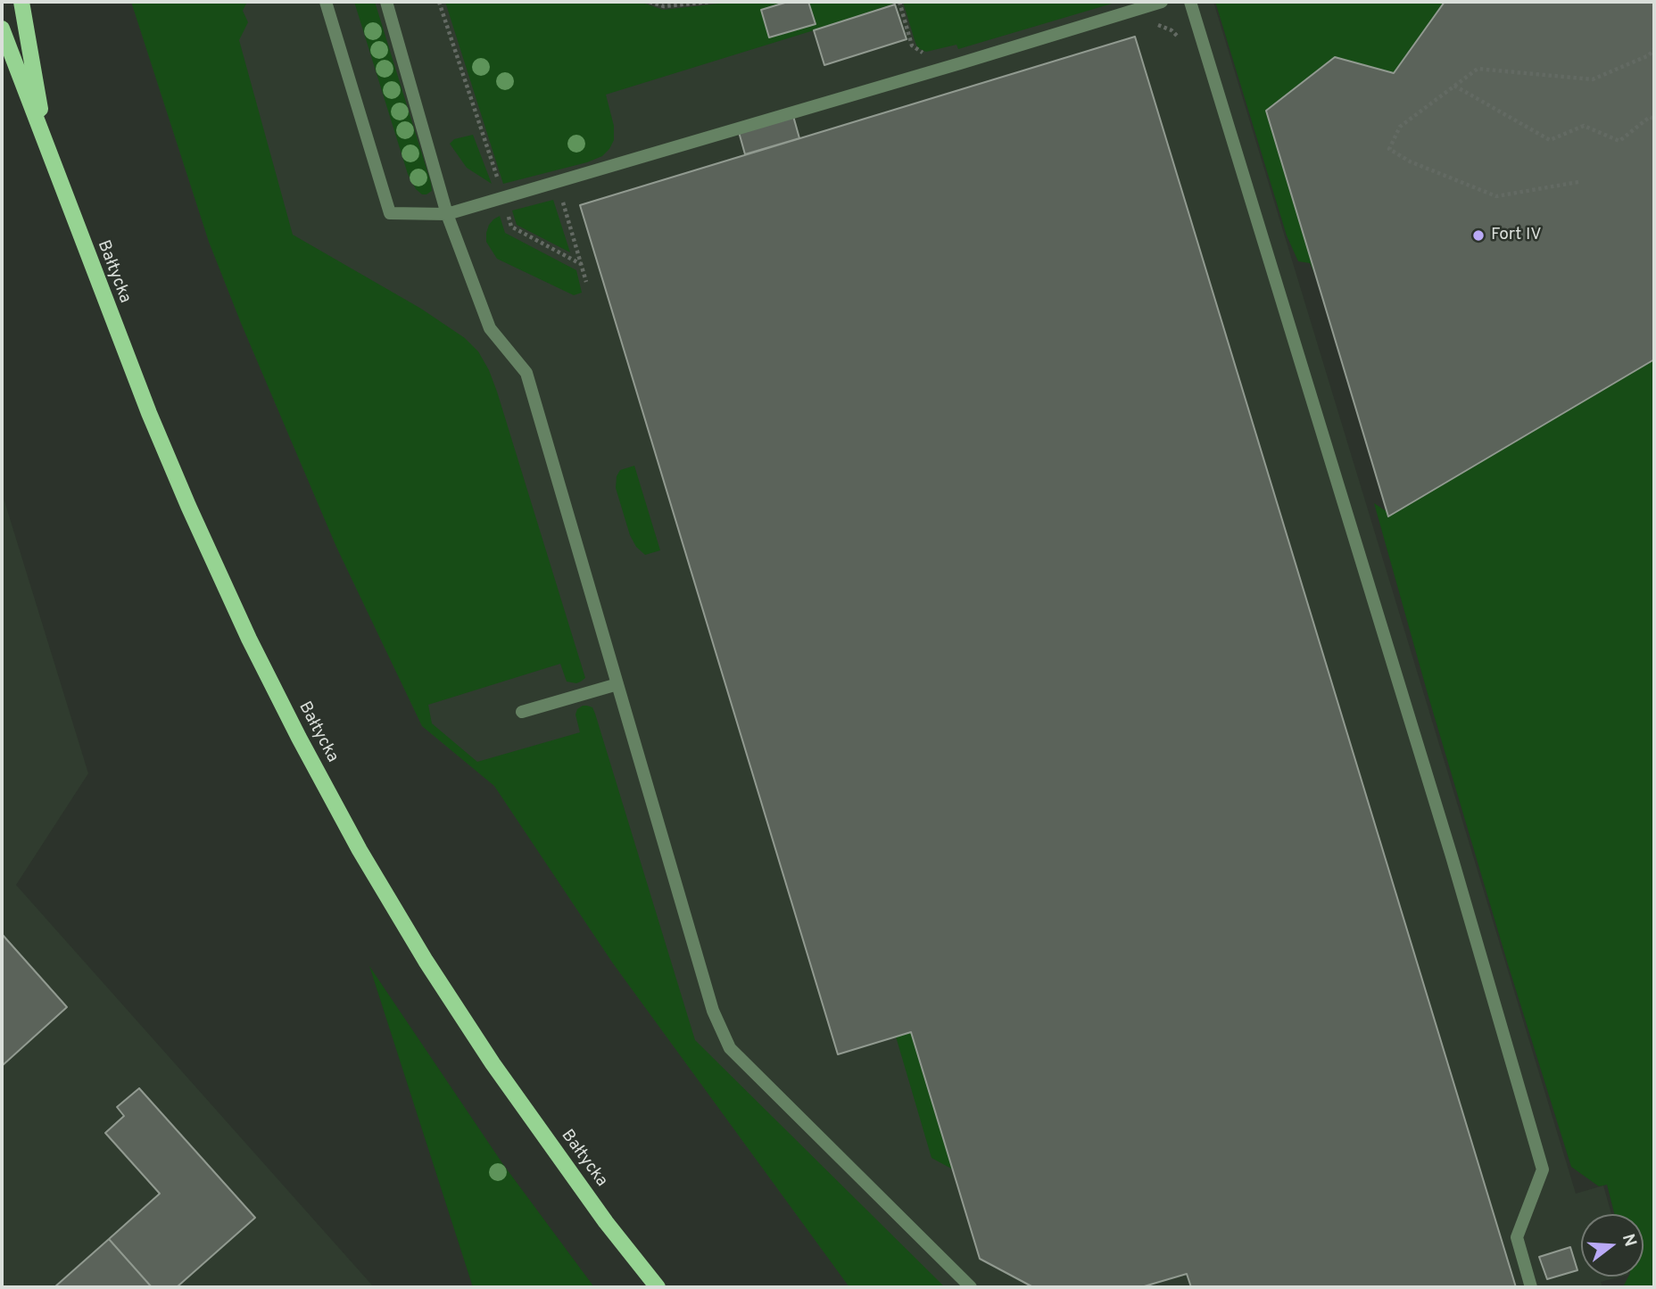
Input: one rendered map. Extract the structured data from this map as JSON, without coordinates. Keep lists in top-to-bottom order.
{
  "streets": {
    "main road": ["Bałtycka"]
  },
  "places": ["Fort IV"],
  "north": "right"
}
